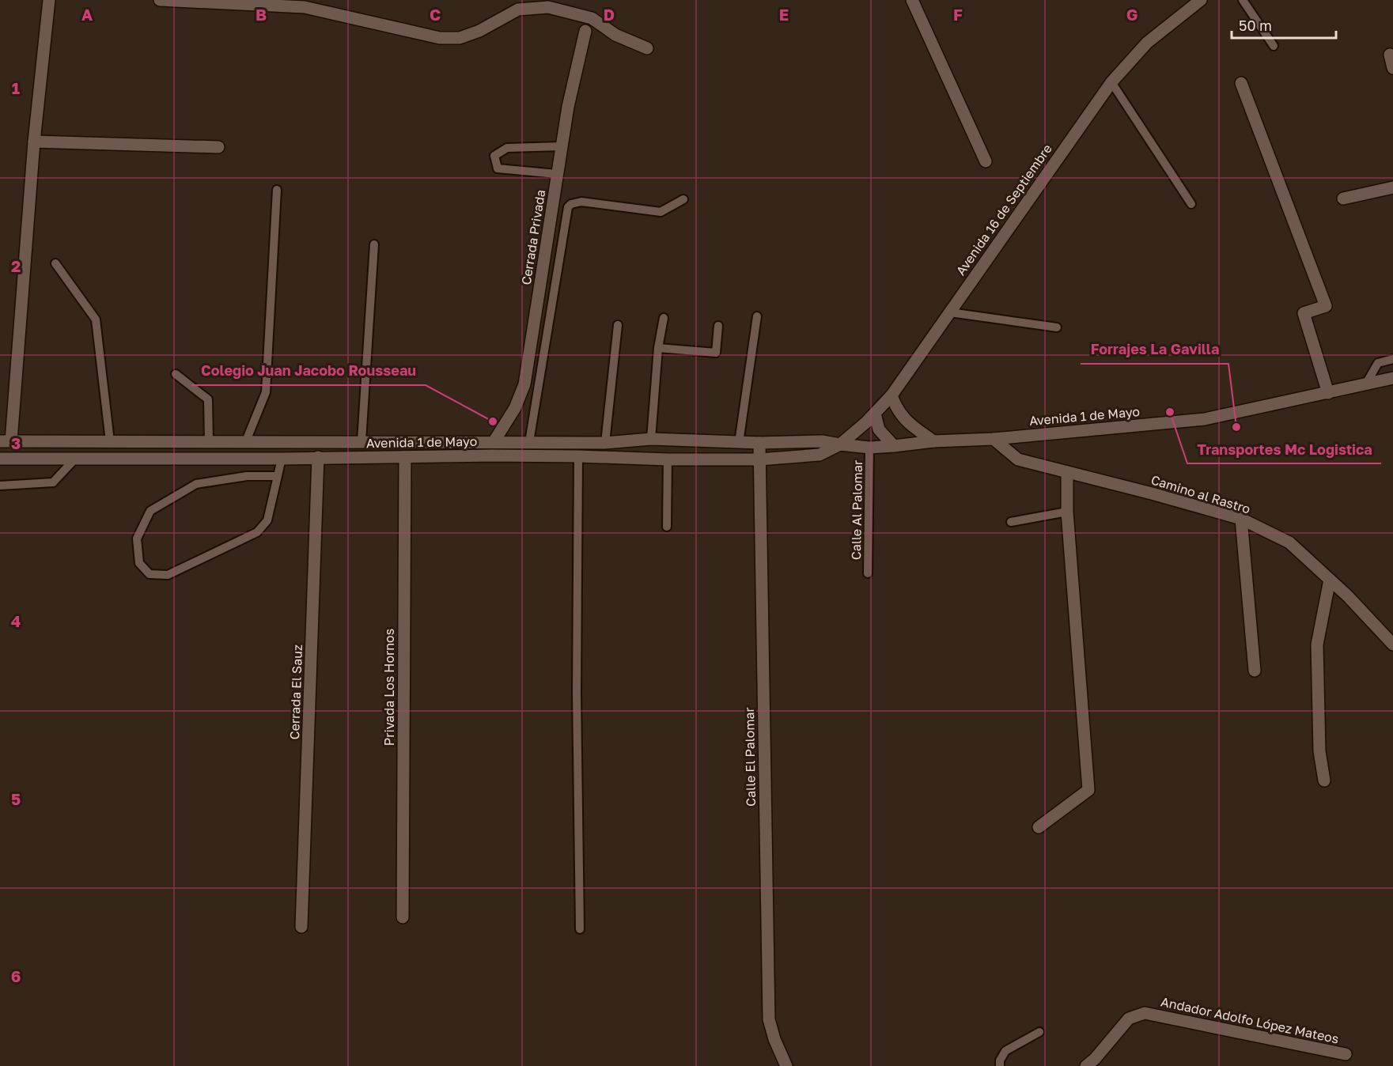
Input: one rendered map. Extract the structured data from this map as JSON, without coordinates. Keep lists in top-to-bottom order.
{
  "streets": {
    "street": [
      "Avenida 16 de Septiembre",
      "Cerrada Privada",
      "Avenida 1 de Mayo",
      "Camino al Rastro",
      "Privada Los Hornos",
      "Cerrada El Sauz",
      "Calle El Palomar",
      "Andador Adolfo López Mateos"
    ],
    "lane": ["Calle Al Palomar"]
  },
  "crossings": [
    ["Avenida 16 de Septiembre", "Avenida 1 de Mayo"],
    ["Cerrada Privada", "Avenida 1 de Mayo"],
    ["Avenida 1 de Mayo", "Camino al Rastro"],
    ["Avenida 1 de Mayo", "Calle Al Palomar"],
    ["Avenida 1 de Mayo", "Privada Los Hornos"],
    ["Avenida 1 de Mayo", "Cerrada El Sauz"],
    ["Avenida 1 de Mayo", "Calle El Palomar"]
  ],
  "places": ["Transportes Mc Logistica", "Colegio Juan Jacobo Rousseau", "Forrajes La Gavilla"],
  "scale_bar": "50 m",
  "grid": {
    "columns": [
      "A",
      "B",
      "C",
      "D",
      "E",
      "F",
      "G"
    ],
    "rows": [
      "1",
      "2",
      "3",
      "4",
      "5",
      "6"
    ]
  }
}
